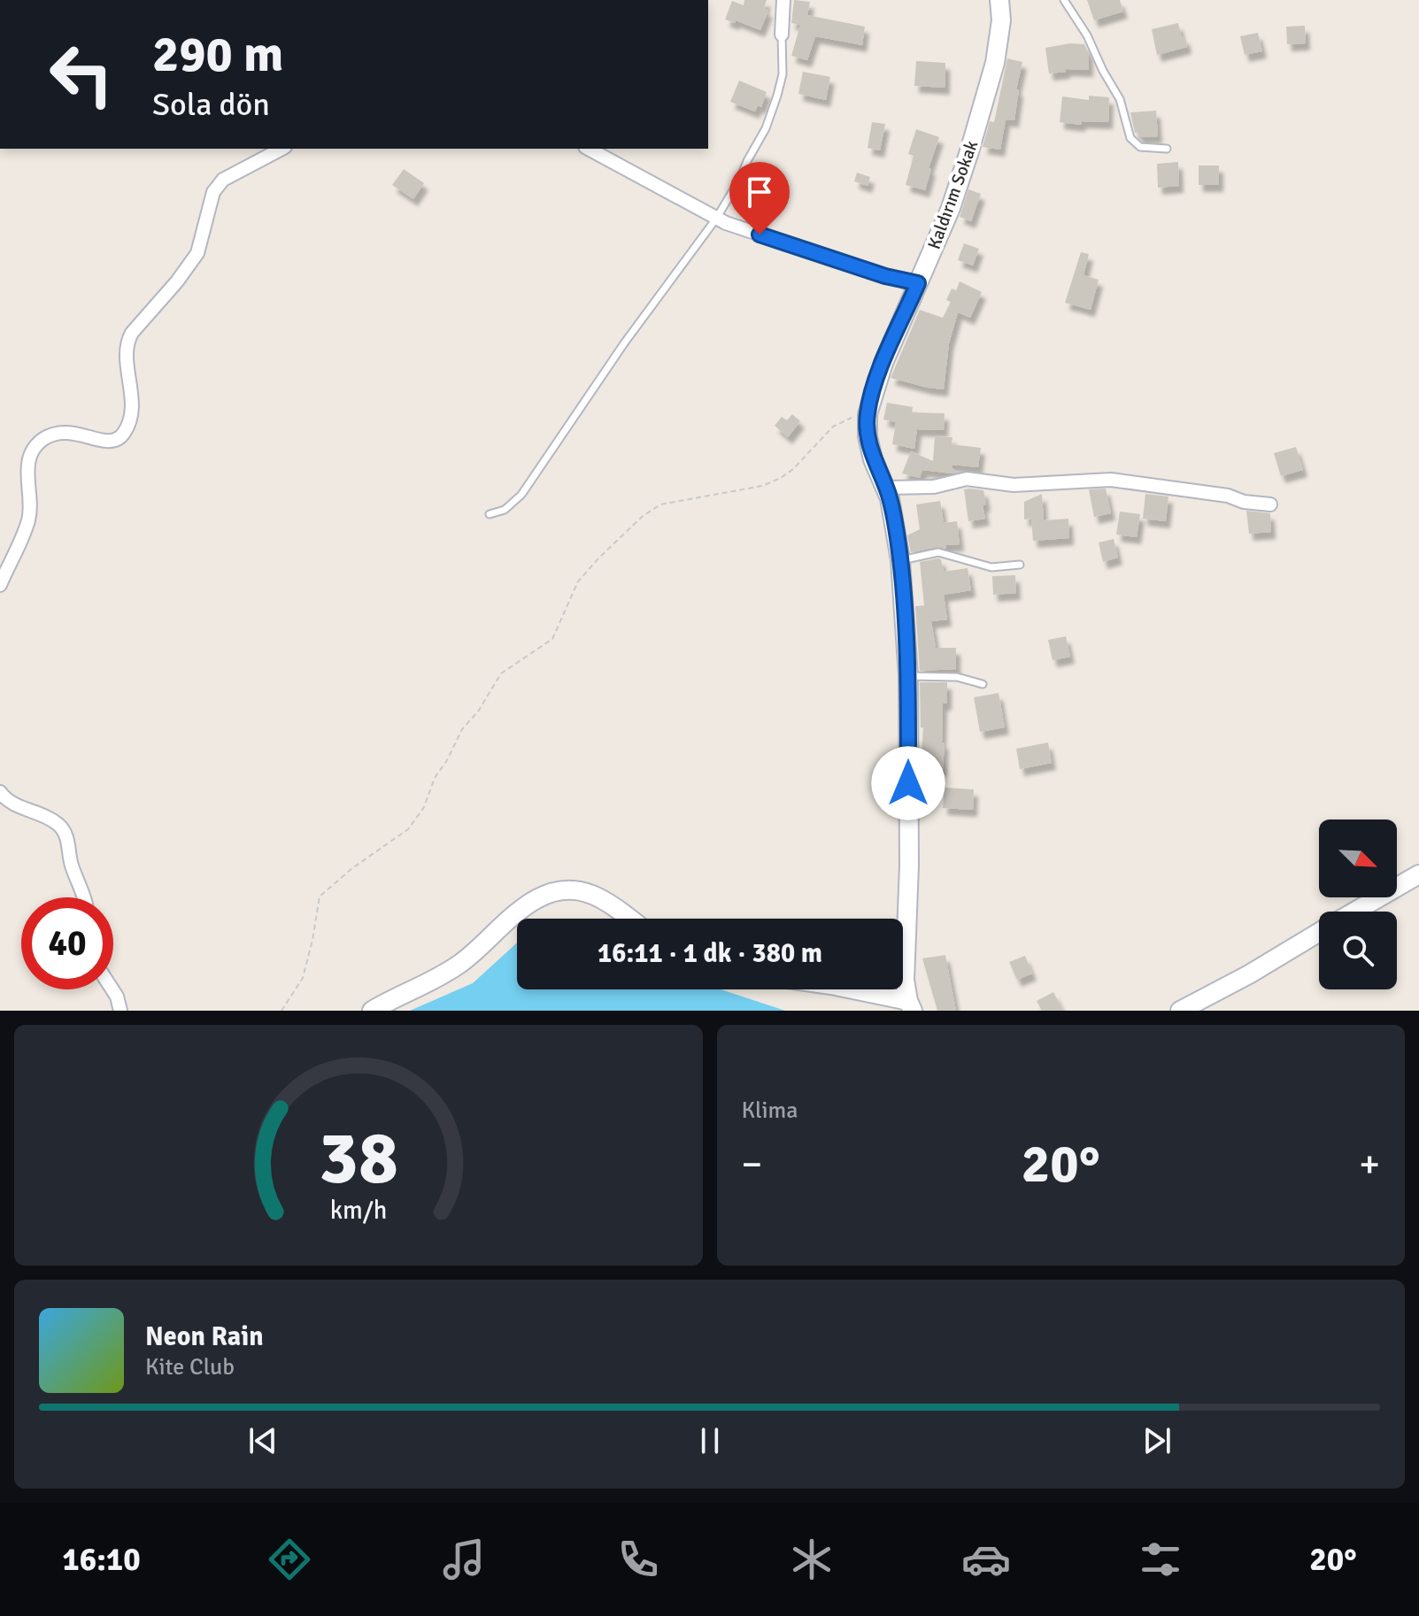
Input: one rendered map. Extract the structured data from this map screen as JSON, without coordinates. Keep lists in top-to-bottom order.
{
  "streets": {
    "street": ["Kaldırım Sokak"]
  },
  "north": "bottom right",
  "page": {
    "turn": ["290 m", "Sola dön"],
    "limit": "40",
    "trip": "16:11 · 1 dk · 380 m",
    "tile": "Klima",
    "heat": ["−", "20°", "+"],
    "song": ["Neon Rain", "Kite Club"],
    "tabs": ["16:10", "20°"],
    "gauge": ["38", "km/h"]
  }
}
